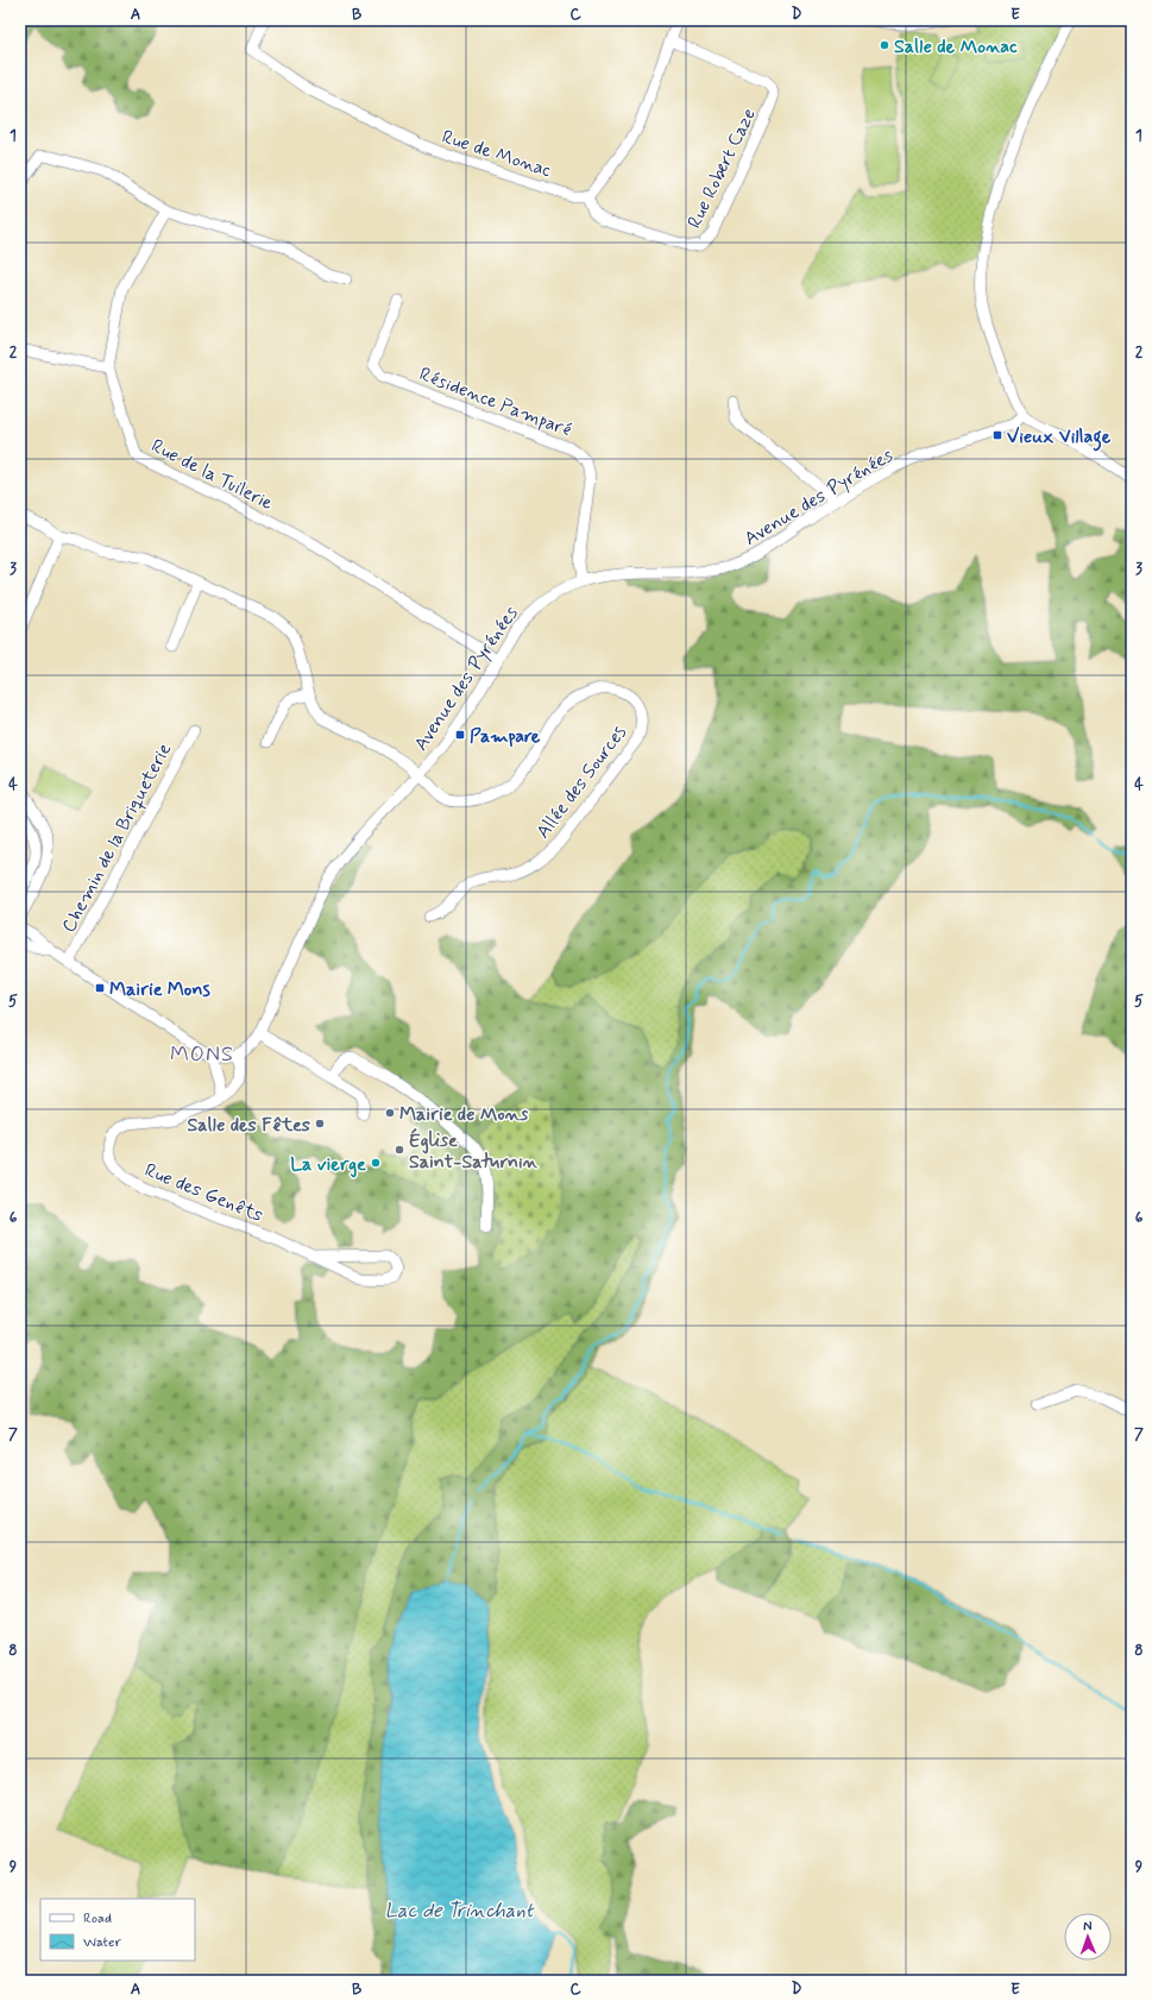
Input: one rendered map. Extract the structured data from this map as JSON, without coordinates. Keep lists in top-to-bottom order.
{
  "streets": {
    "street": [
      "Rue de Monac",
      "Rue Robert Caze",
      "Résidence Pamparé",
      "Rue de la Tuilerie",
      "Avenue des Pyrénées",
      "Allée des Sources",
      "Chemin de la Briqueterie",
      "Rue des Genêts"
    ]
  },
  "crossings": [
    ["Rue de Monac", "Rue Robert Caze"],
    ["Résidence Pamparé", "Avenue des Pyrénées"],
    ["Rue de la Tuilerie", "Avenue des Pyrénées"],
    ["Avenue des Pyrénées", "Allée des Sources"],
    ["Avenue des Pyrénées", "Rue des Genêts"]
  ],
  "districts": ["MONS"],
  "water": ["Lac de Trinchant"],
  "places": {
    "other": [
      "Salle de Monac",
      "Mairie de Mons",
      "Salle des Fêtes",
      "Église Saint-Saturnin",
      "La vierge"
    ],
    "transit": ["Vieux Village", "Pampare", "Mairie Mons"]
  },
  "legend": ["Road", "Water"],
  "north": "top",
  "grid": {
    "columns": [
      "A",
      "B",
      "C",
      "D",
      "E"
    ],
    "rows": [
      "1",
      "2",
      "3",
      "4",
      "5",
      "6",
      "7",
      "8",
      "9"
    ]
  }
}
